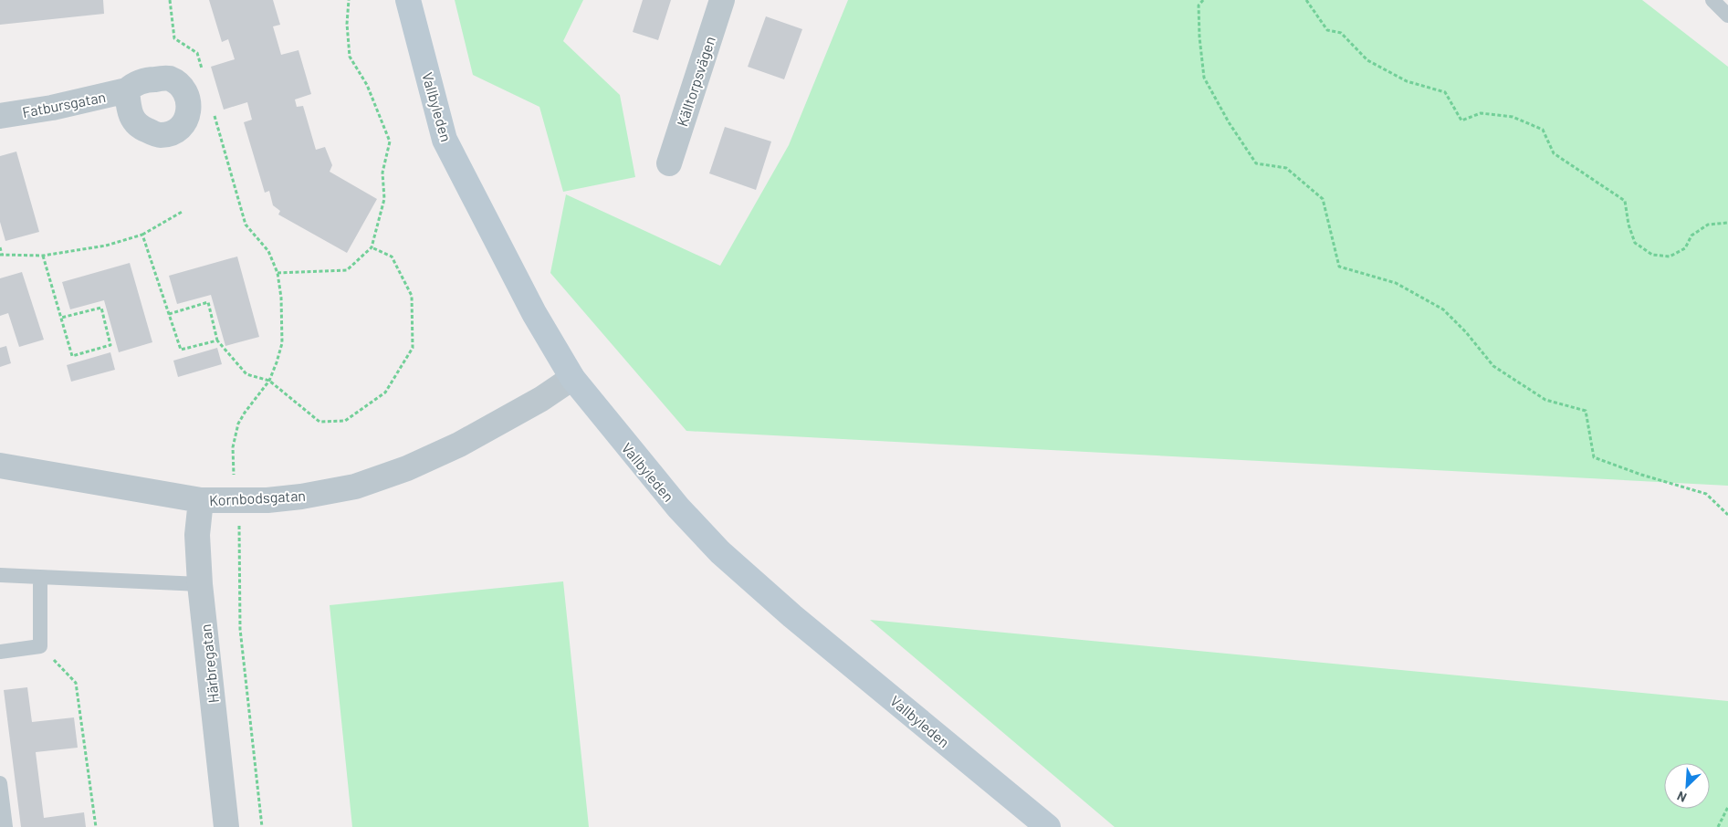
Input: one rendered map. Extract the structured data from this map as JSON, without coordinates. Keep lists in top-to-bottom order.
{
  "streets": {
    "main road": ["Vallbyleden"],
    "street": [
      "Källtorpsvägen",
      "Fatbursgatan",
      "Kornbodsgatan",
      "Härbregatan"
    ]
  },
  "crossings": [
    ["Vallbyleden", "Kornbodsgatan"],
    ["Kornbodsgatan", "Härbregatan"]
  ],
  "north": "bottom left"
}
